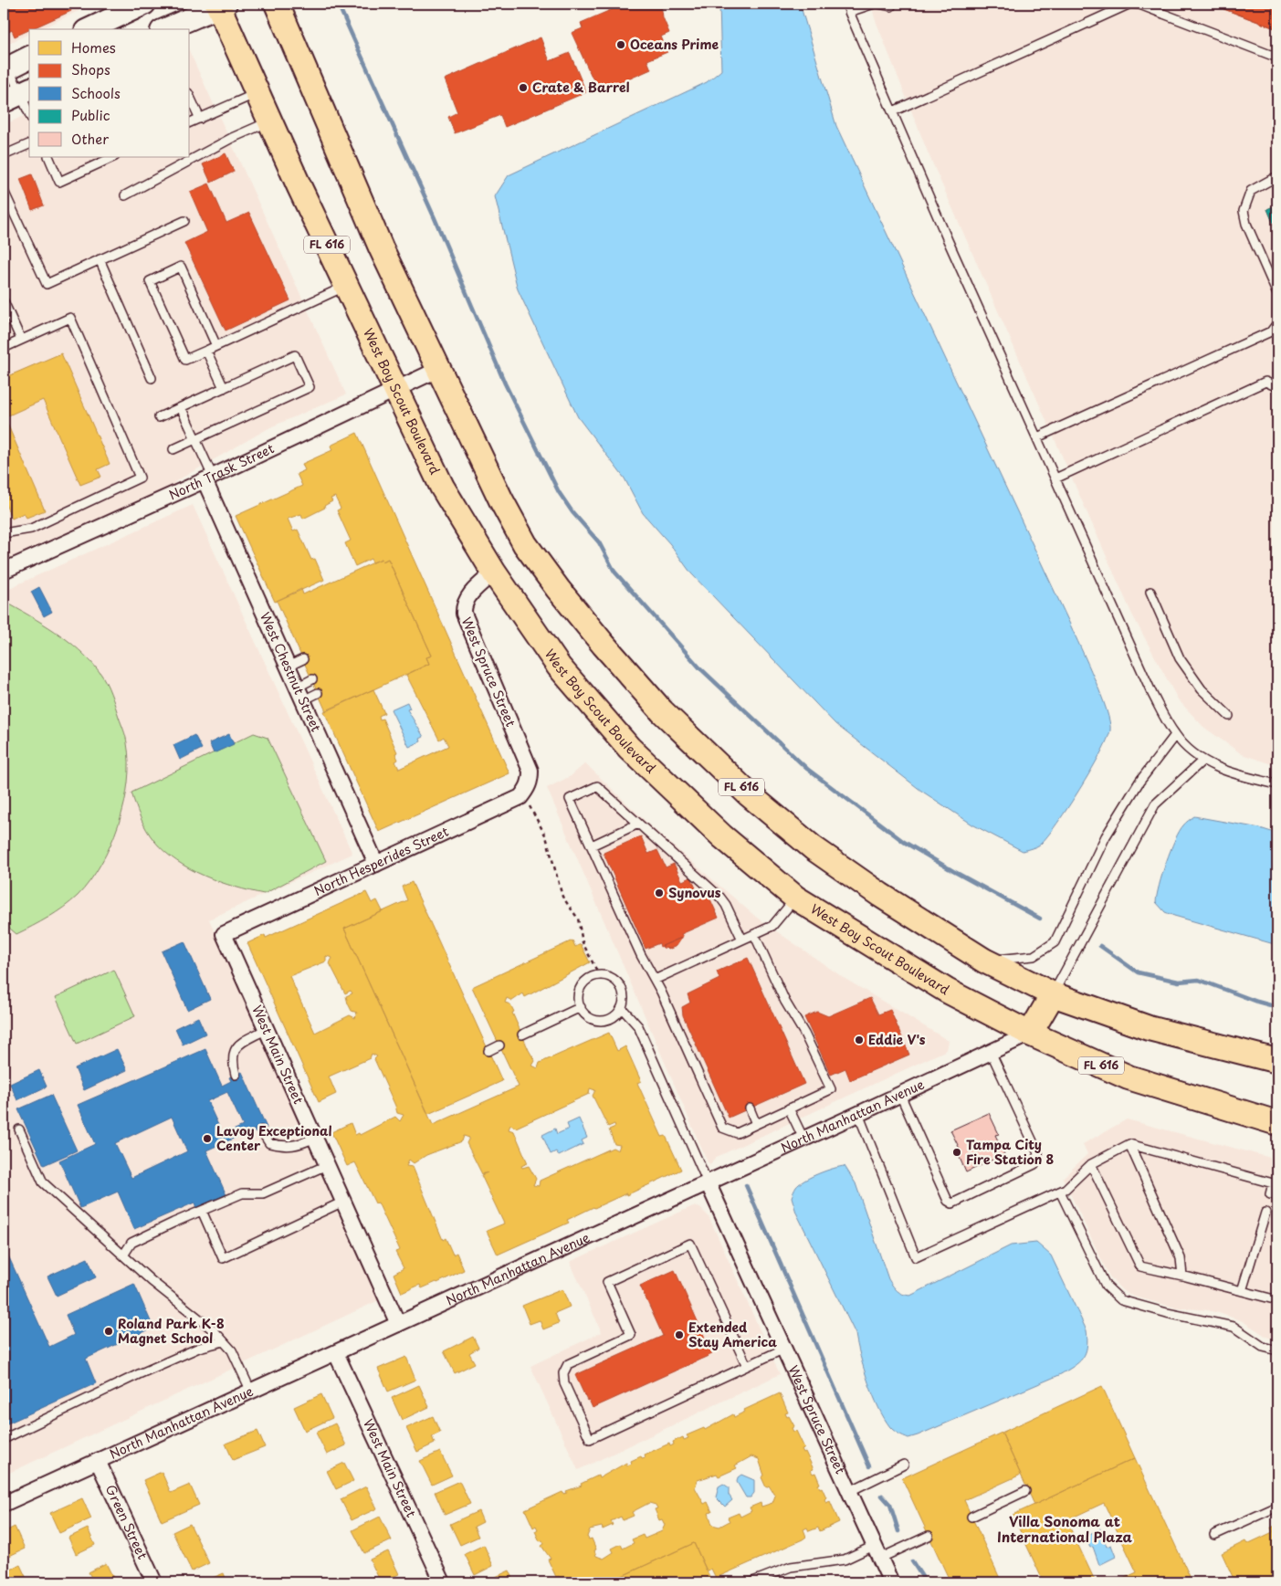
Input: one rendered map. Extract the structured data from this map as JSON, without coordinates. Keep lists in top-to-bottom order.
{
  "streets": {
    "main road": ["FL 616", "West Boy Scout Boulevard"],
    "street": [
      "North Trask Street",
      "West Chestnut Street",
      "West Spruce Street",
      "North Hesperides Street",
      "West Main Street",
      "North Manhattan Avenue",
      "Green Street"
    ]
  },
  "crossings": [
    ["FL 616", "North Trask Street"],
    ["West Boy Scout Boulevard", "North Trask Street"],
    ["West Boy Scout Boulevard", "West Spruce Street"],
    ["West Boy Scout Boulevard", "North Manhattan Avenue"],
    ["North Trask Street", "West Chestnut Street"],
    ["West Chestnut Street", "North Hesperides Street"],
    ["West Spruce Street", "North Hesperides Street"],
    ["West Spruce Street", "North Manhattan Avenue"],
    ["North Hesperides Street", "West Main Street"],
    ["West Main Street", "North Manhattan Avenue"],
    ["North Manhattan Avenue", "Green Street"]
  ],
  "districts": ["Villa Sonoma at International Plaza"],
  "places": [
    "Oceans Prime",
    "Crate & Barrel",
    "Synovus",
    "Eddie V's",
    "Lavoy Exceptional Center",
    "Tampa City Fire Station 8",
    "Roland Park K-8 Magnet School",
    "Extended Stay America"
  ],
  "legend": [
    "Homes",
    "Shops",
    "Schools",
    "Public",
    "Other"
  ]
}
